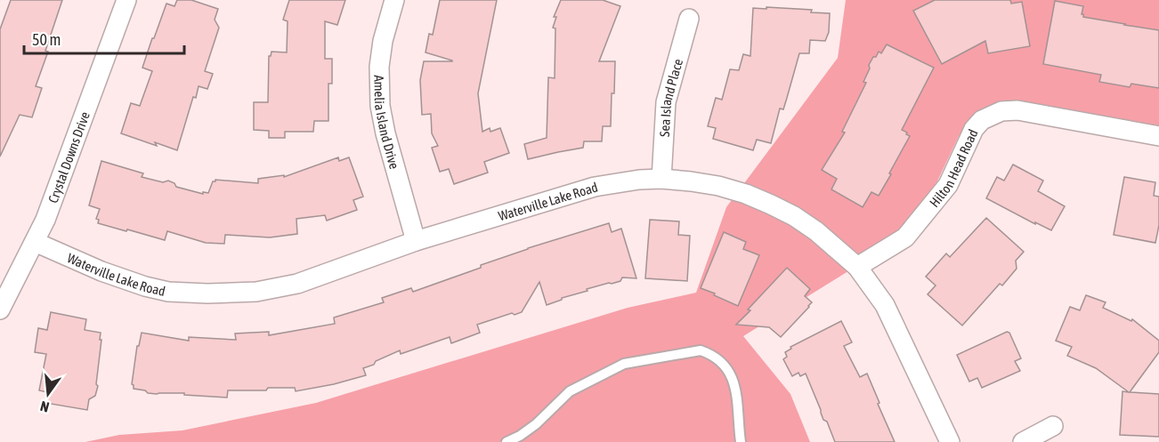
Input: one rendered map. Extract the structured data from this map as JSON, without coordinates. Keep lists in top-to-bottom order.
{
  "streets": {
    "street": [
      "Sea Island Place",
      "Amelia Island Drive",
      "Crystal Downs Drive",
      "Hilton Head Road",
      "Waterville Lake Road"
    ]
  },
  "crossings": [
    ["Sea Island Place", "Waterville Lake Road"],
    ["Amelia Island Drive", "Waterville Lake Road"],
    ["Crystal Downs Drive", "Waterville Lake Road"],
    ["Hilton Head Road", "Waterville Lake Road"]
  ],
  "scale_bar": "50 m",
  "north": "bottom"
}
